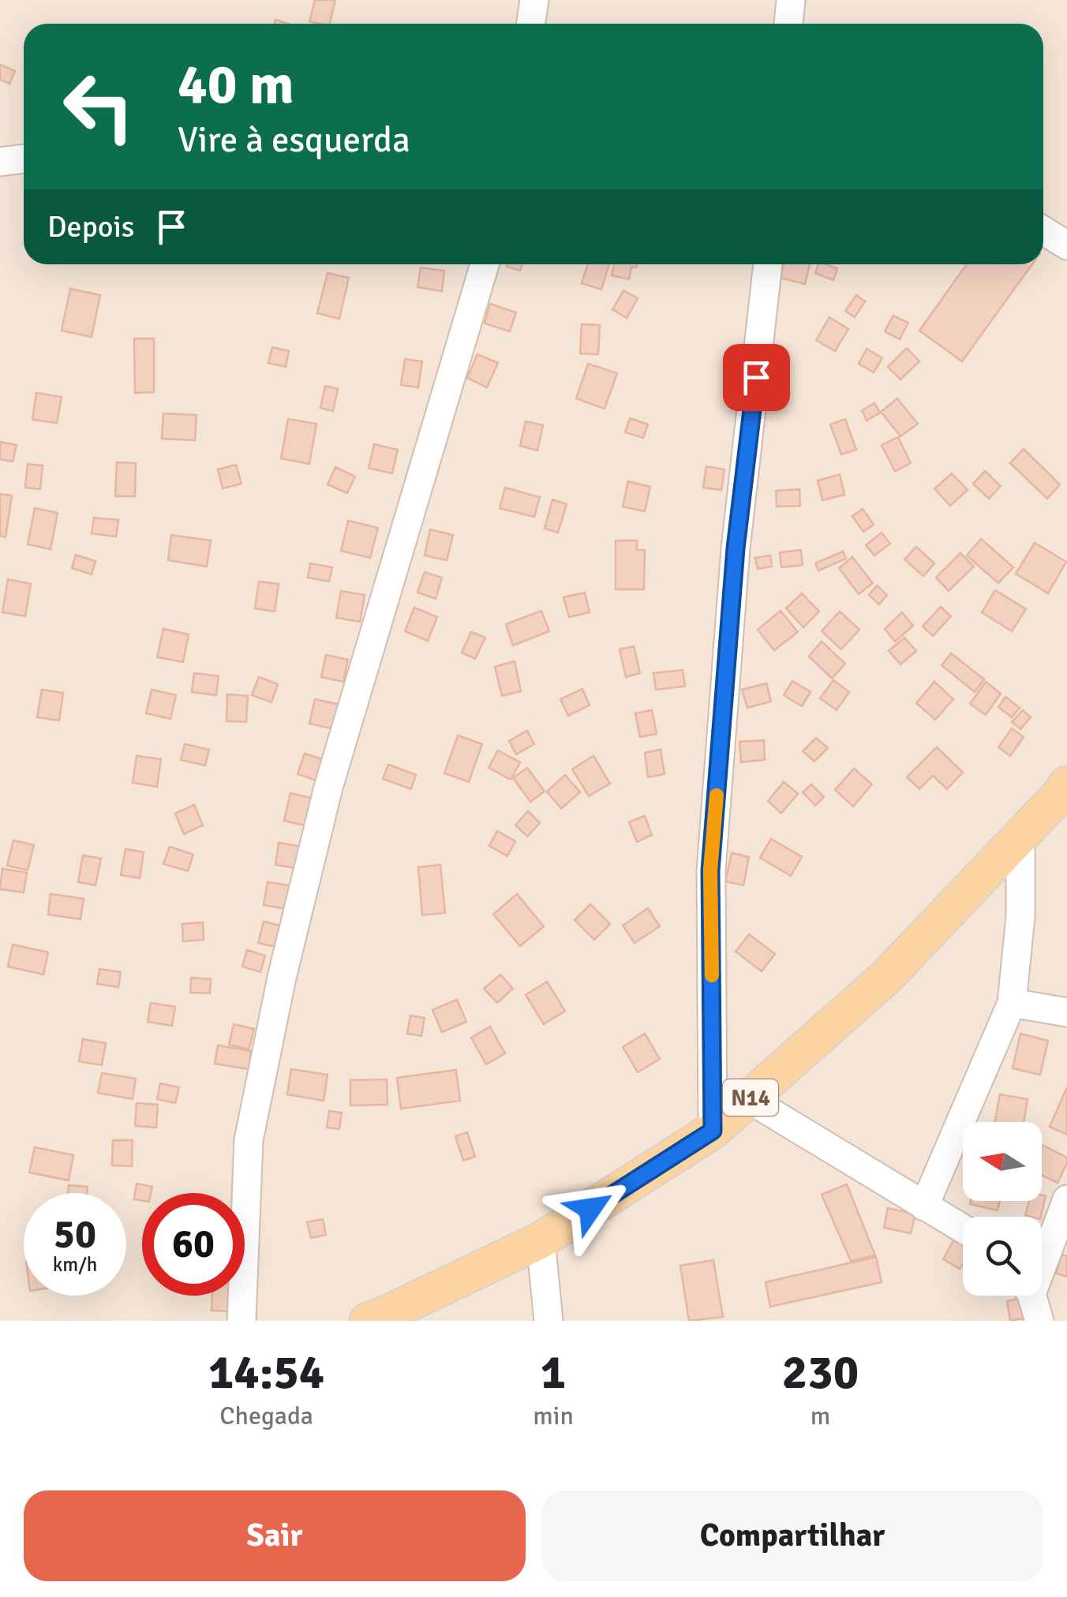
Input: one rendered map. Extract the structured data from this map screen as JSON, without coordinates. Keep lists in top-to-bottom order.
{
  "streets": {
    "main road": ["N14"]
  },
  "north": "left",
  "page": {
    "turn": ["40 m", "Vire à esquerda"],
    "then": "Depois",
    "speed": "50 km/h",
    "limit": "60",
    "eta": [
      "14:54",
      "Chegada",
      "1",
      "min",
      "230",
      "m"
    ],
    "buttons": ["Sair", "Compartilhar"]
  }
}
